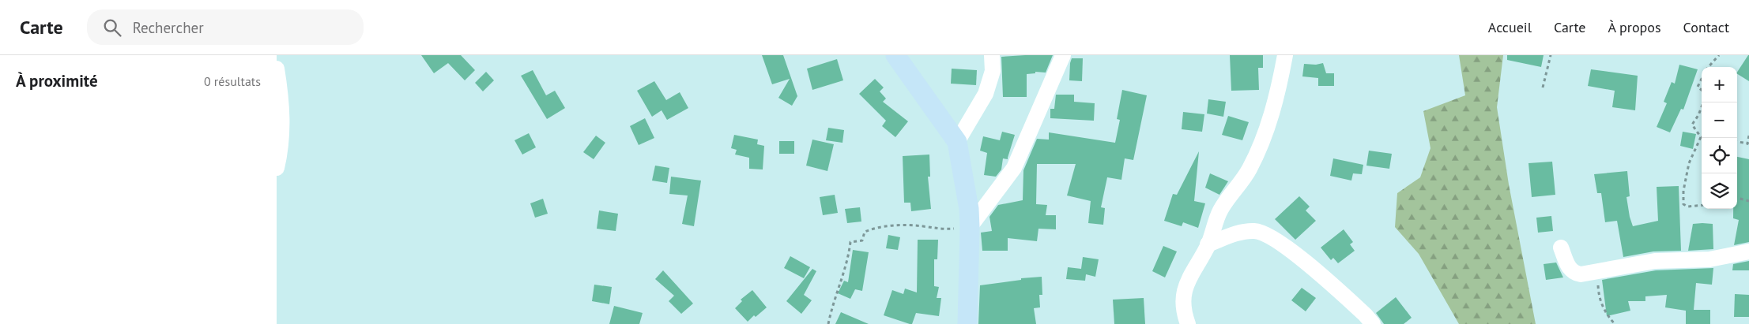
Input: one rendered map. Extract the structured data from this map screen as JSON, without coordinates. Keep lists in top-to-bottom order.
{
  "page": {
    "header": "Carte",
    "search": "Rechercher",
    "nav": [
      "Accueil",
      "Carte",
      "À propos",
      "Contact"
    ],
    "heading": ["À proximité", "0 résultats"],
    "map_buttons": ["+", "−"]
  }
}
